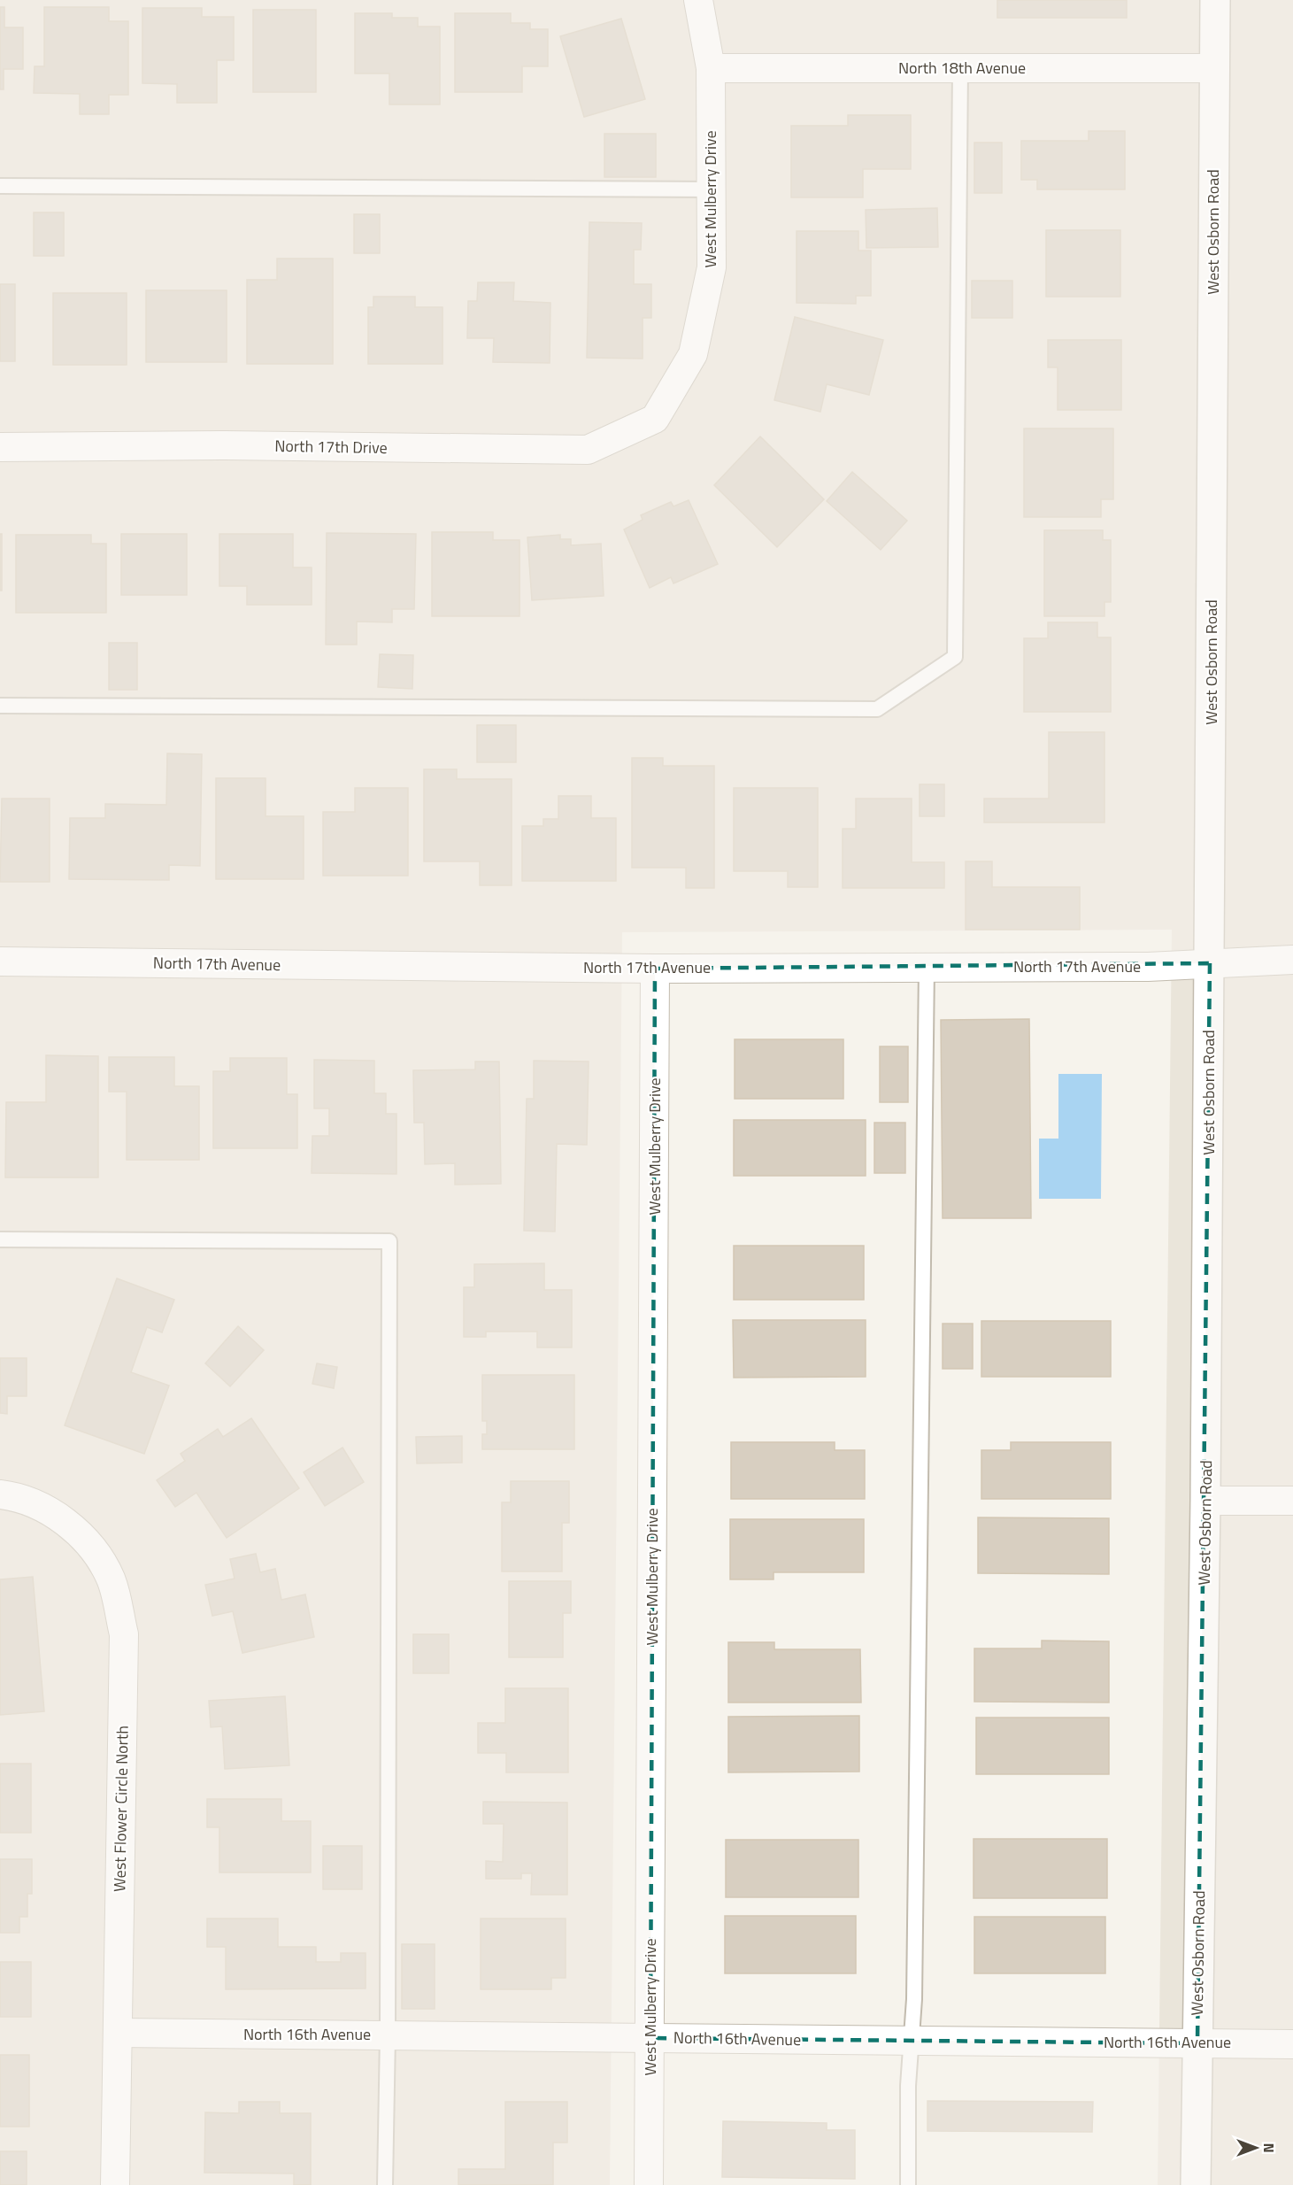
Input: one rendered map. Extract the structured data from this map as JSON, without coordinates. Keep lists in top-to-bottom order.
{
  "streets": {
    "street": [
      "North 18th Avenue",
      "West Mulberry Drive",
      "West Osborn Road",
      "North 17th Drive",
      "North 17th Avenue",
      "West Flower Circle North",
      "North 16th Avenue"
    ]
  },
  "crossings": [
    ["North 18th Avenue", "West Mulberry Drive"],
    ["North 18th Avenue", "West Osborn Road"],
    ["West Mulberry Drive", "North 17th Drive"],
    ["West Mulberry Drive", "North 17th Avenue"],
    ["West Mulberry Drive", "North 16th Avenue"],
    ["West Osborn Road", "North 17th Avenue"],
    ["West Osborn Road", "North 16th Avenue"],
    ["West Flower Circle North", "North 16th Avenue"]
  ],
  "north": "right"
}
